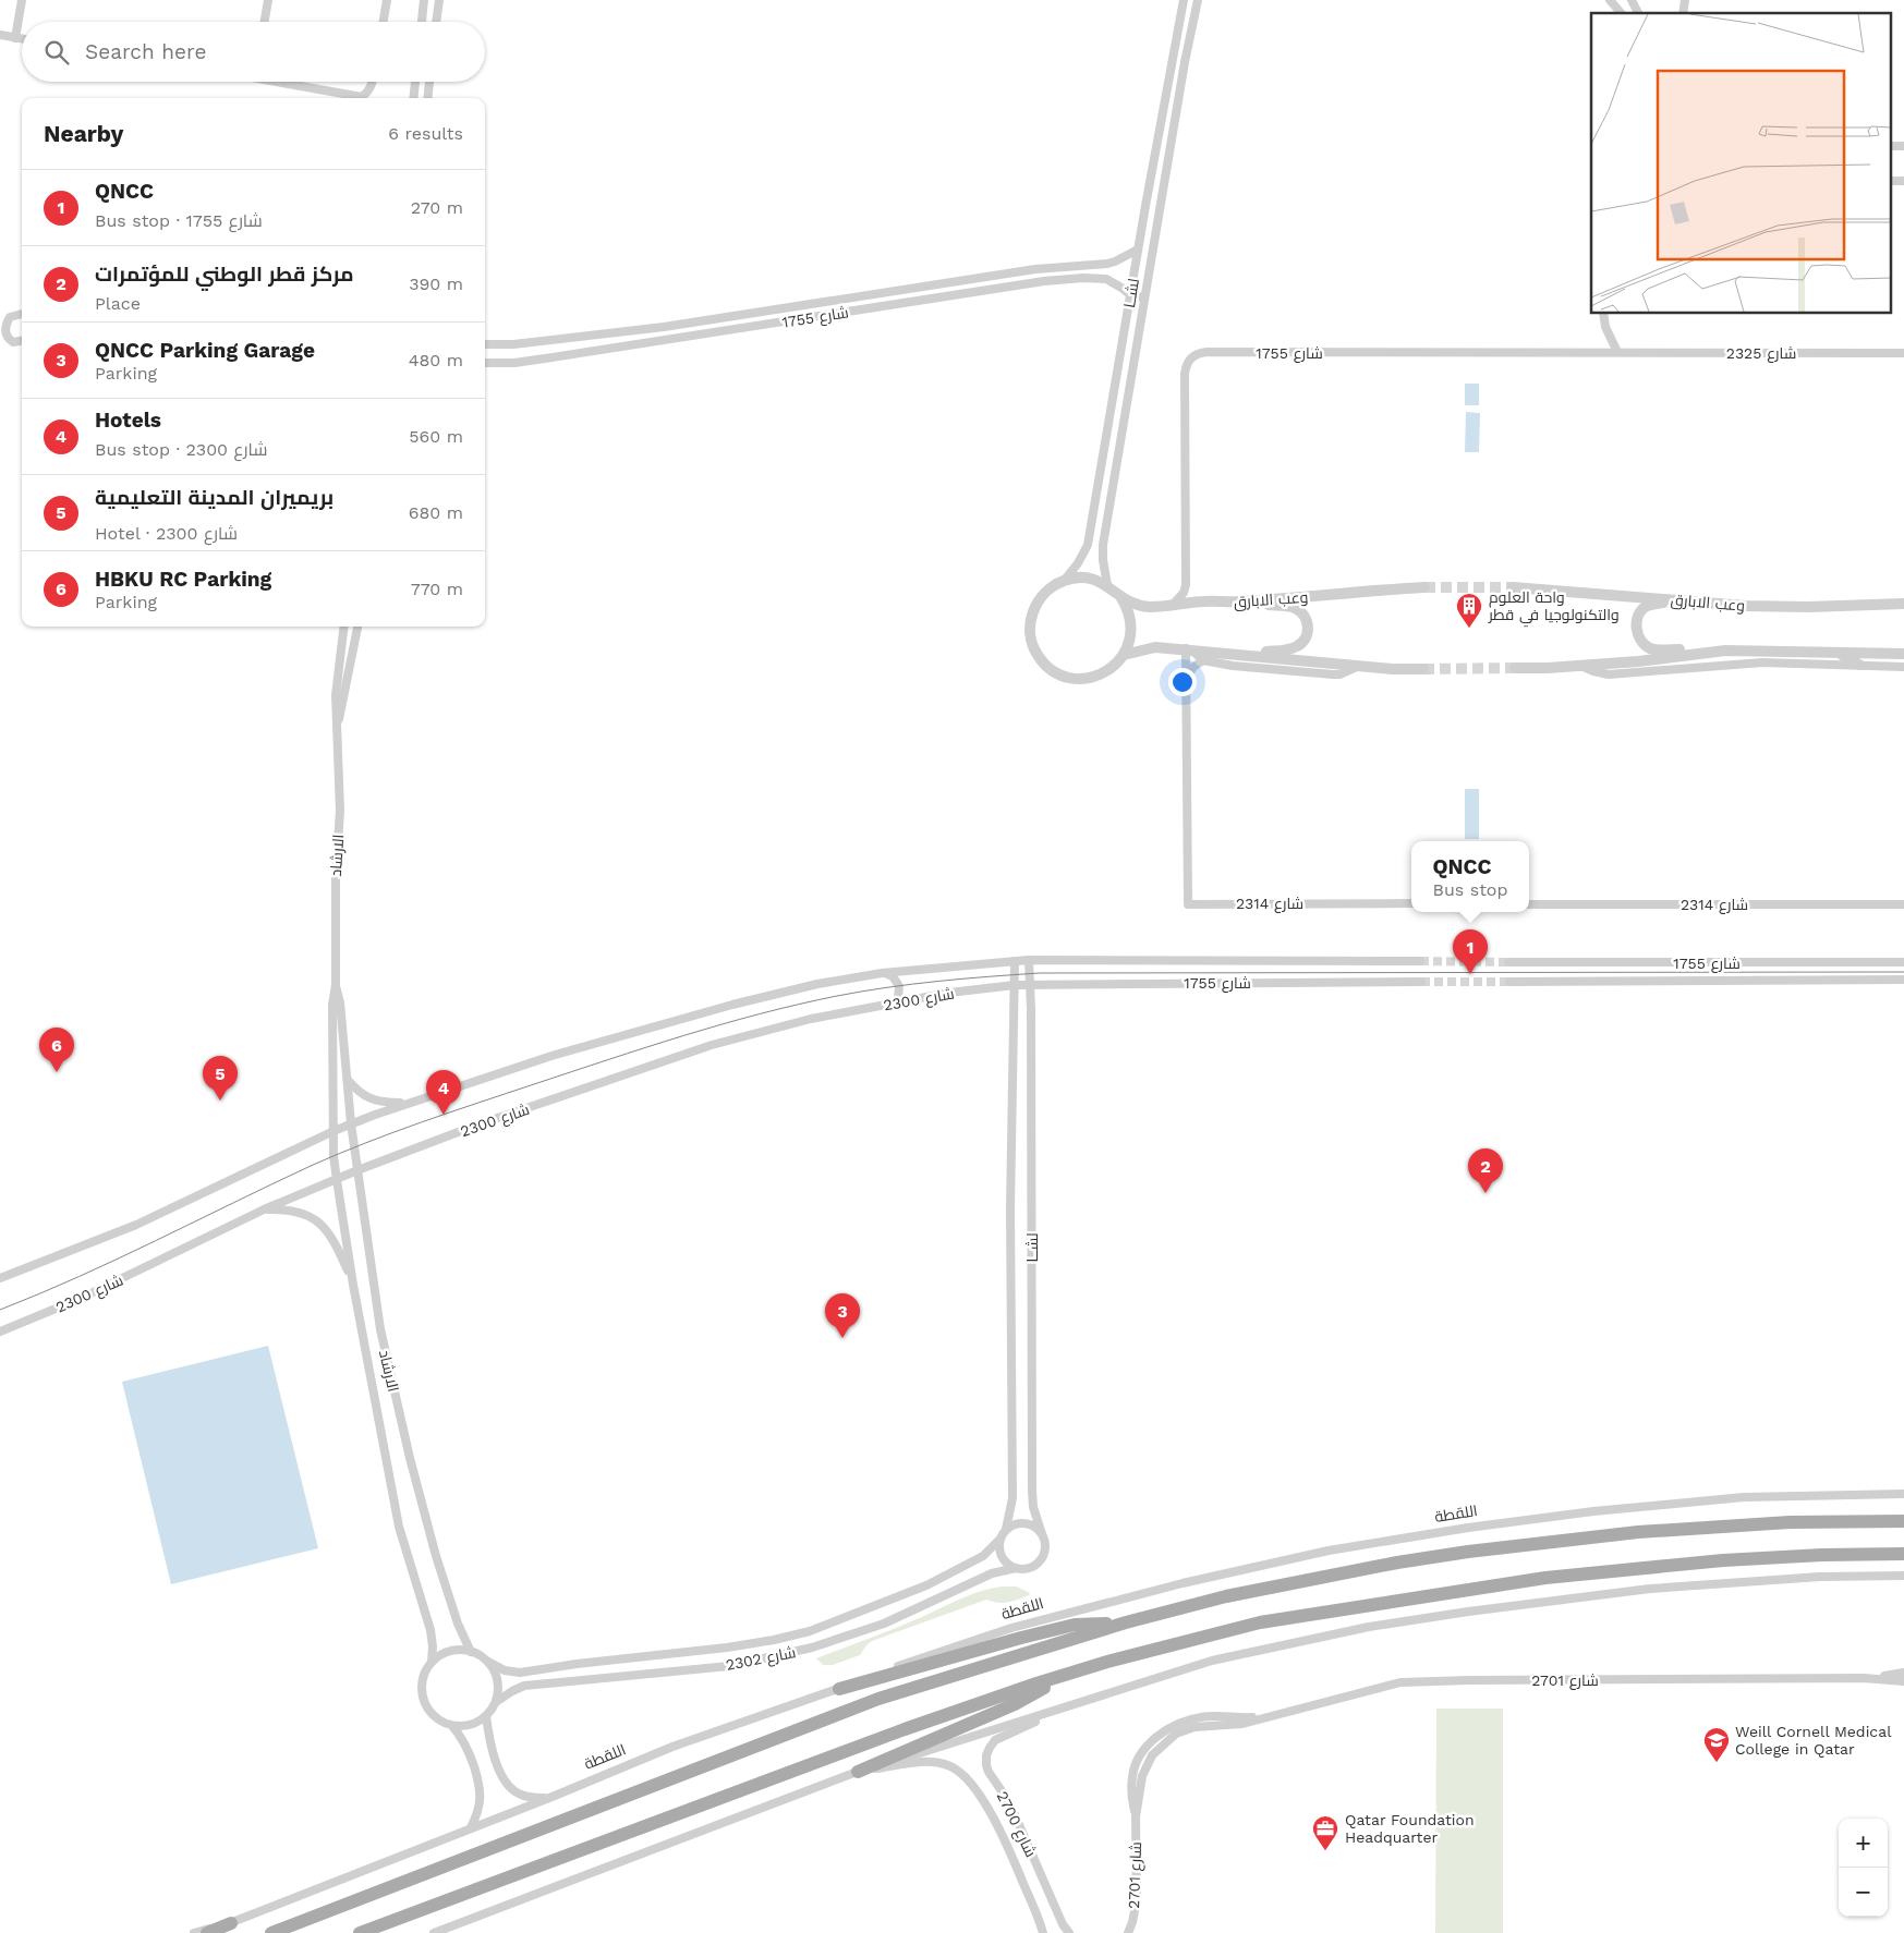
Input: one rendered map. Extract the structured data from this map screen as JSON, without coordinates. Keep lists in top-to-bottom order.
{
  "streets": {
    "street": [
      "لشــا",
      "شارع 1755",
      "شارع 2325",
      "وعب الابارق",
      "الارشاد",
      "شارع 2314",
      "شارع 2300",
      "اللقطة",
      "شارع 2302",
      "شارع 2701",
      "شارع 2700"
    ]
  },
  "crossings": [
    ["لشــا", "شارع 1755"],
    ["لشــا", "وعب الابارق"],
    ["لشــا", "شارع 2300"],
    ["لشــا", "شارع 2302"],
    ["شارع 1755", "شارع 2325"],
    ["شارع 1755", "شارع 2300"],
    ["الارشاد", "شارع 2300"],
    ["الارشاد", "شارع 2302"]
  ],
  "places": {
    "building": ["واحة العلوم والتكنولوجيا في قطر"],
    "school or university": ["Weill Cornell Medical College in Qatar"],
    "office": ["Qatar Foundation Headquarter"]
  },
  "page": {
    "search": "Search here",
    "heading": ["Nearby", "6 results"],
    "list": [
      {
        "mark": "1",
        "name": "QNCC",
        "note": "Bus stop · شارع 1755",
        "value": "270 m"
      },
      {
        "mark": "2",
        "name": "مركز قطر الوطني للمؤتمرات",
        "note": "Place",
        "value": "390 m"
      },
      {
        "mark": "3",
        "name": "QNCC Parking Garage",
        "note": "Parking",
        "value": "480 m"
      },
      {
        "mark": "4",
        "name": "Hotels",
        "note": "Bus stop · شارع 2300",
        "value": "560 m"
      },
      {
        "mark": "5",
        "name": "بريميران المدينة التعليمية",
        "note": "Hotel · شارع 2300",
        "value": "680 m"
      },
      {
        "mark": "6",
        "name": "HBKU RC Parking",
        "note": "Parking",
        "value": "770 m"
      }
    ],
    "popup": ["QNCC", "Bus stop"],
    "pins": [
      "1",
      "6",
      "5",
      "4",
      "2",
      "3"
    ],
    "map_buttons": ["+", "−"]
  }
}
